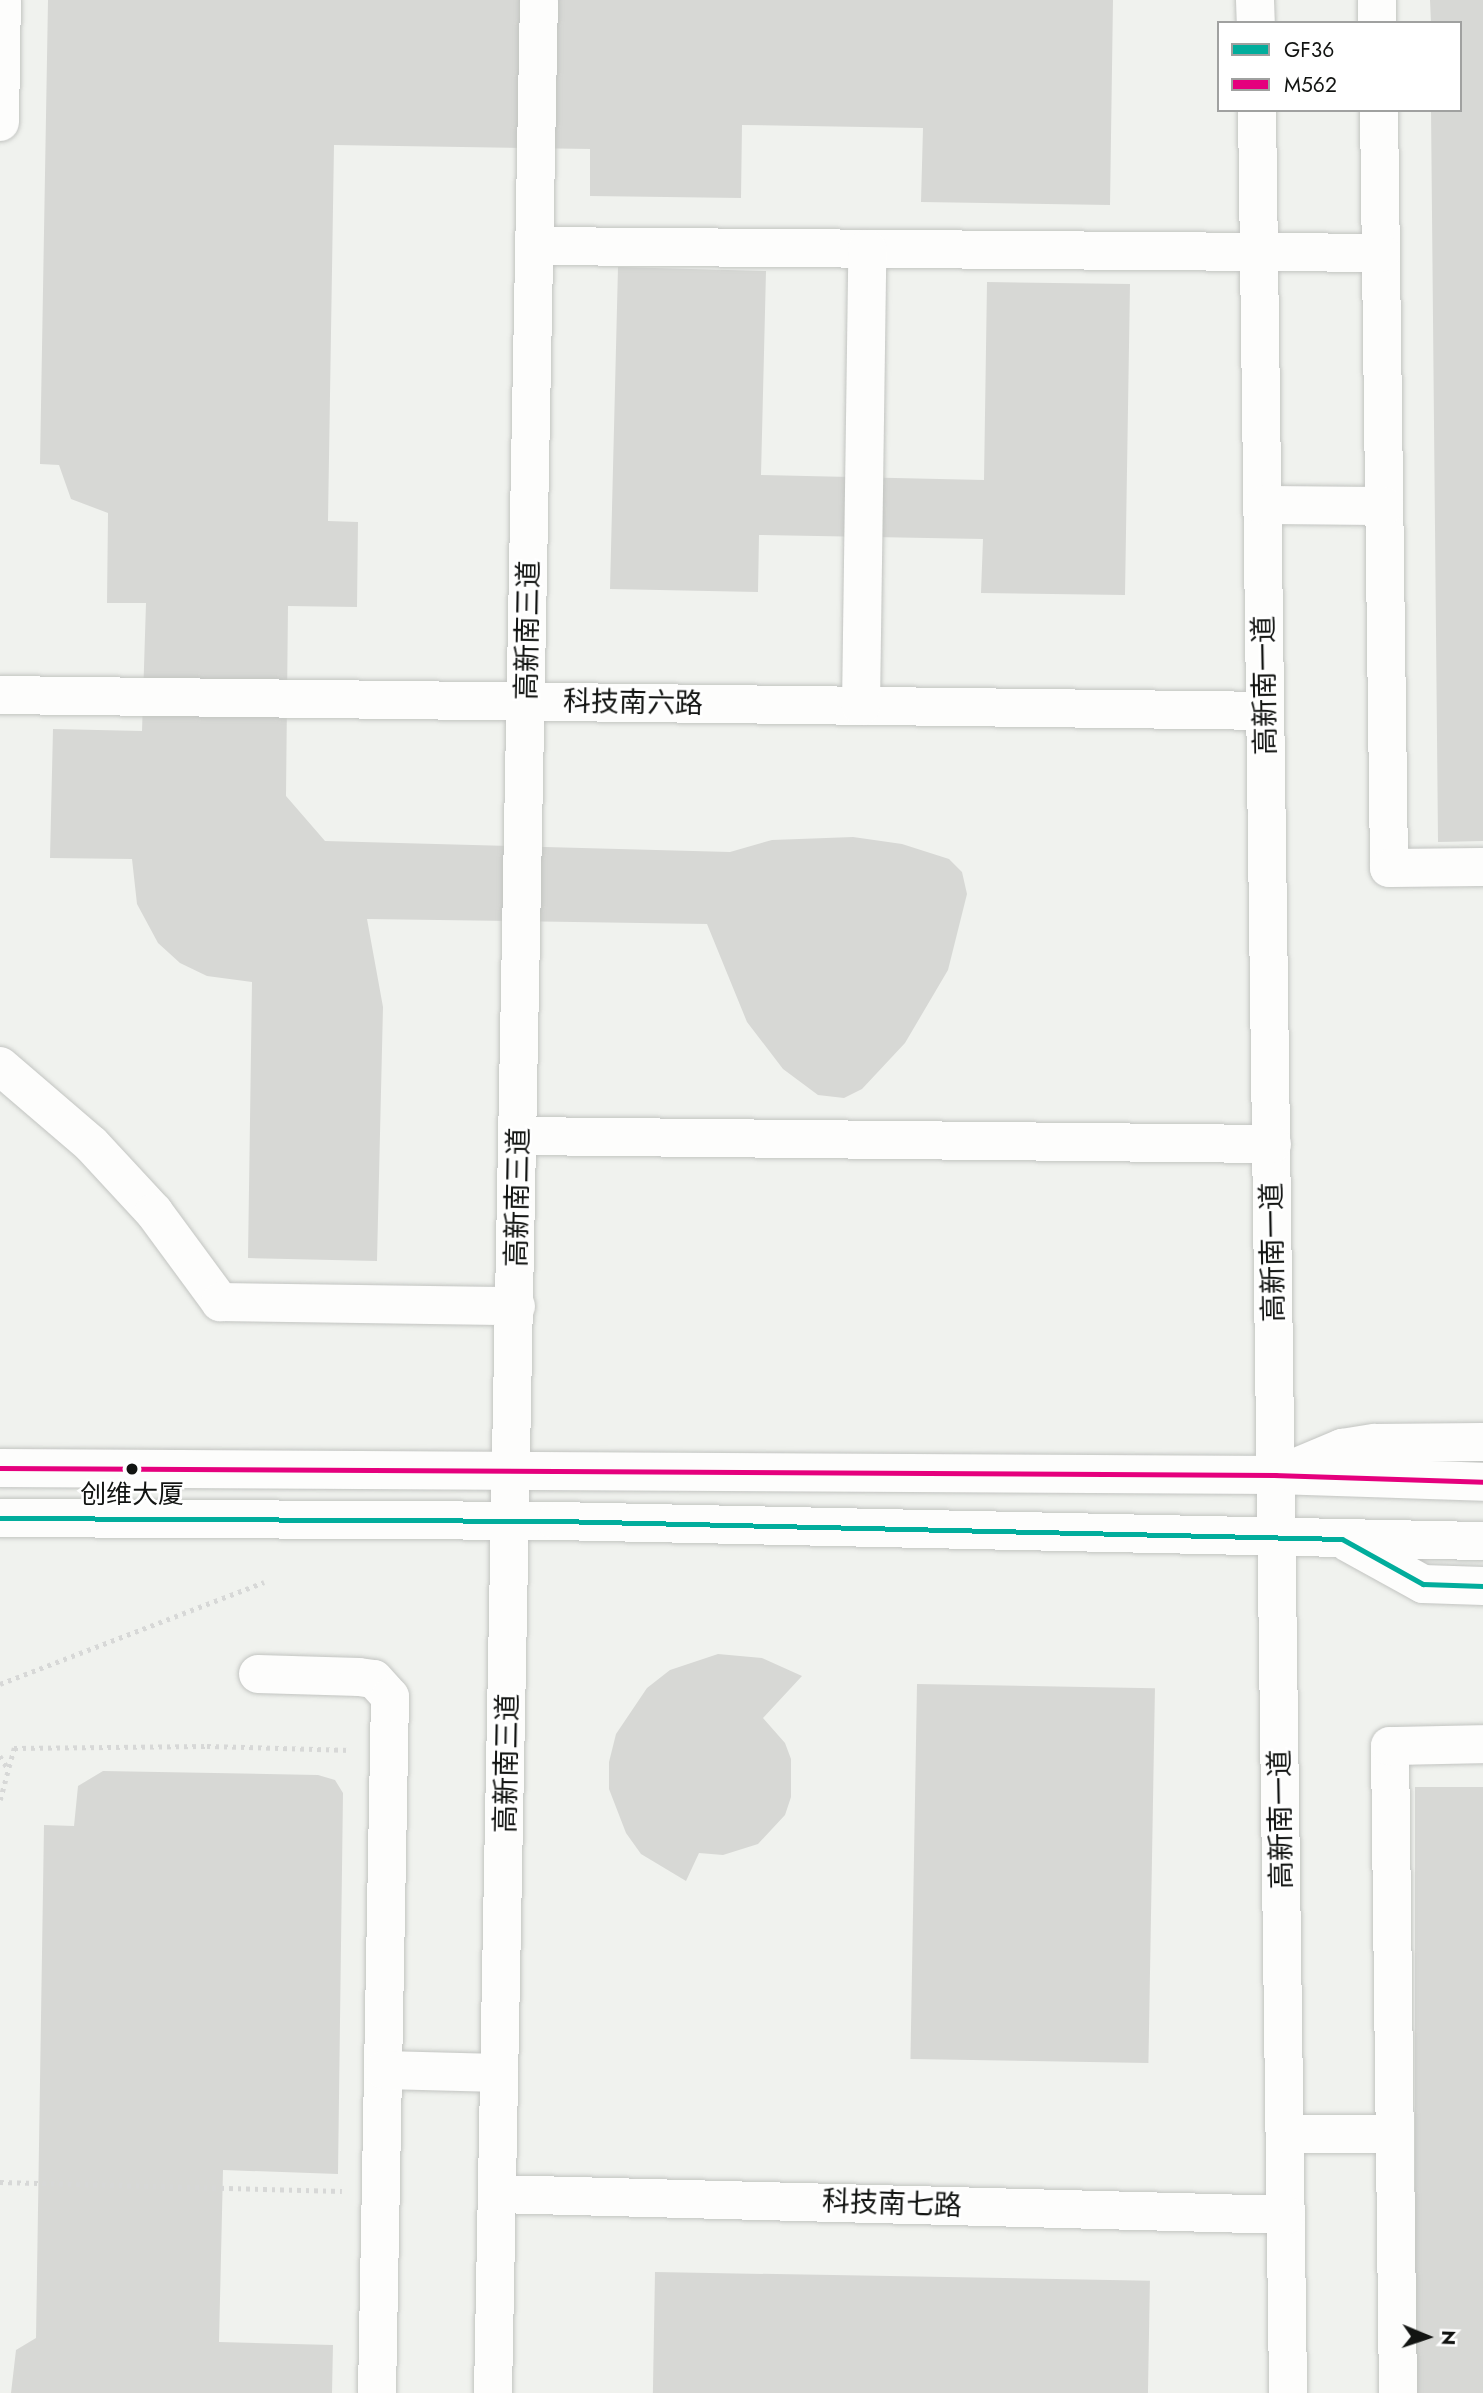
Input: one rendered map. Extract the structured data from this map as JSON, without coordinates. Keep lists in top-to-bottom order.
{
  "streets": {
    "street": [
      "高新南三道",
      "高新南一道",
      "科技南六路",
      "科技南七路"
    ]
  },
  "crossings": [
    ["高新南三道", "科技南六路"],
    ["高新南三道", "科技南七路"],
    ["高新南一道", "科技南六路"],
    ["高新南一道", "科技南七路"]
  ],
  "places": ["创维大厦"],
  "lines": ["transit line M562", "transit line GF36"],
  "legend": ["GF36", "M562"],
  "north": "right"
}
